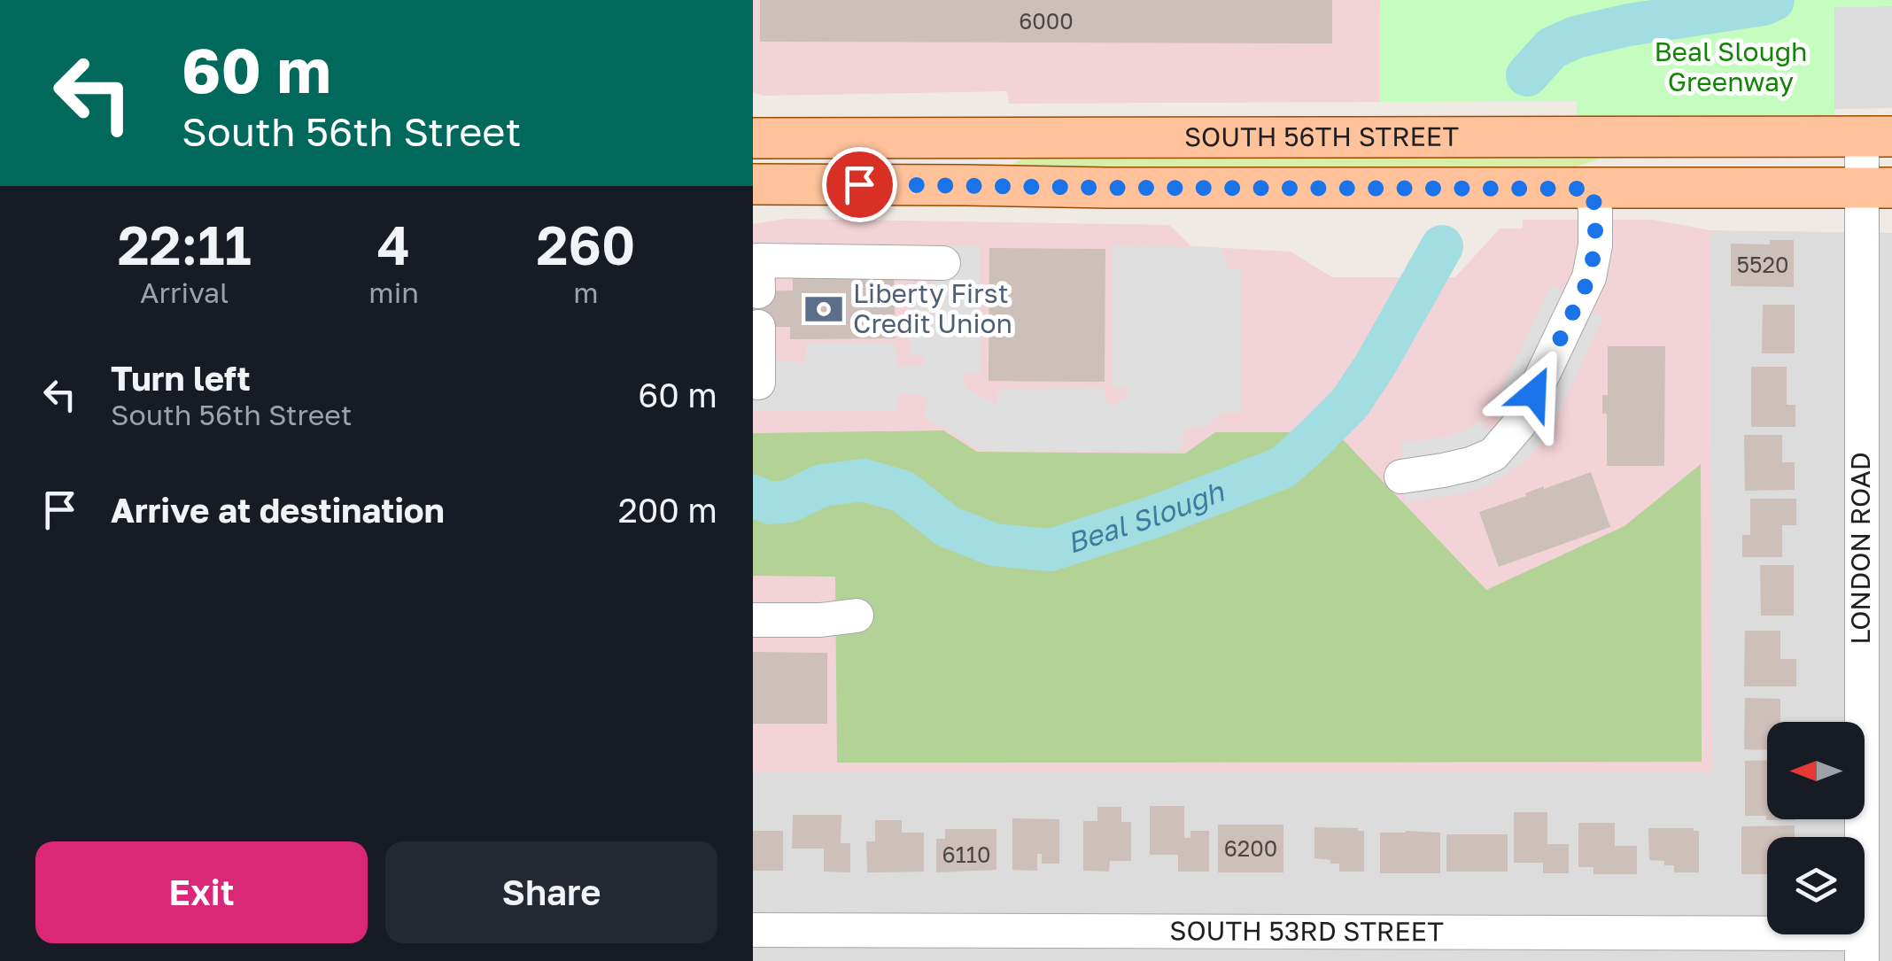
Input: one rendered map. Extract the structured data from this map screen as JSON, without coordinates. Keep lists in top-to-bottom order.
{
  "streets": {
    "main road": ["SOUTH 56TH STREET"],
    "street": ["LONDON ROAD", "SOUTH 53RD STREET"]
  },
  "crossings": [
    ["SOUTH 56TH STREET", "LONDON ROAD"],
    ["LONDON ROAD", "SOUTH 53RD STREET"]
  ],
  "water": ["Beal Slough"],
  "parks": ["Beal Slough Greenway"],
  "places": {
    "bank": ["Liberty First Credit Union"]
  },
  "house_numbers": [
    "6000",
    "5520",
    "6200",
    "6110"
  ],
  "north": "left",
  "page": {
    "turn": ["60 m", "South 56th Street"],
    "eta": [
      "22:11",
      "Arrival",
      "4",
      "min",
      "260",
      "m"
    ],
    "list": [
      {
        "name": "Turn left",
        "note": "South 56th Street",
        "value": "60 m"
      },
      {
        "name": "Arrive at destination",
        "value": "200 m"
      }
    ],
    "buttons": ["Exit", "Share"]
  }
}
